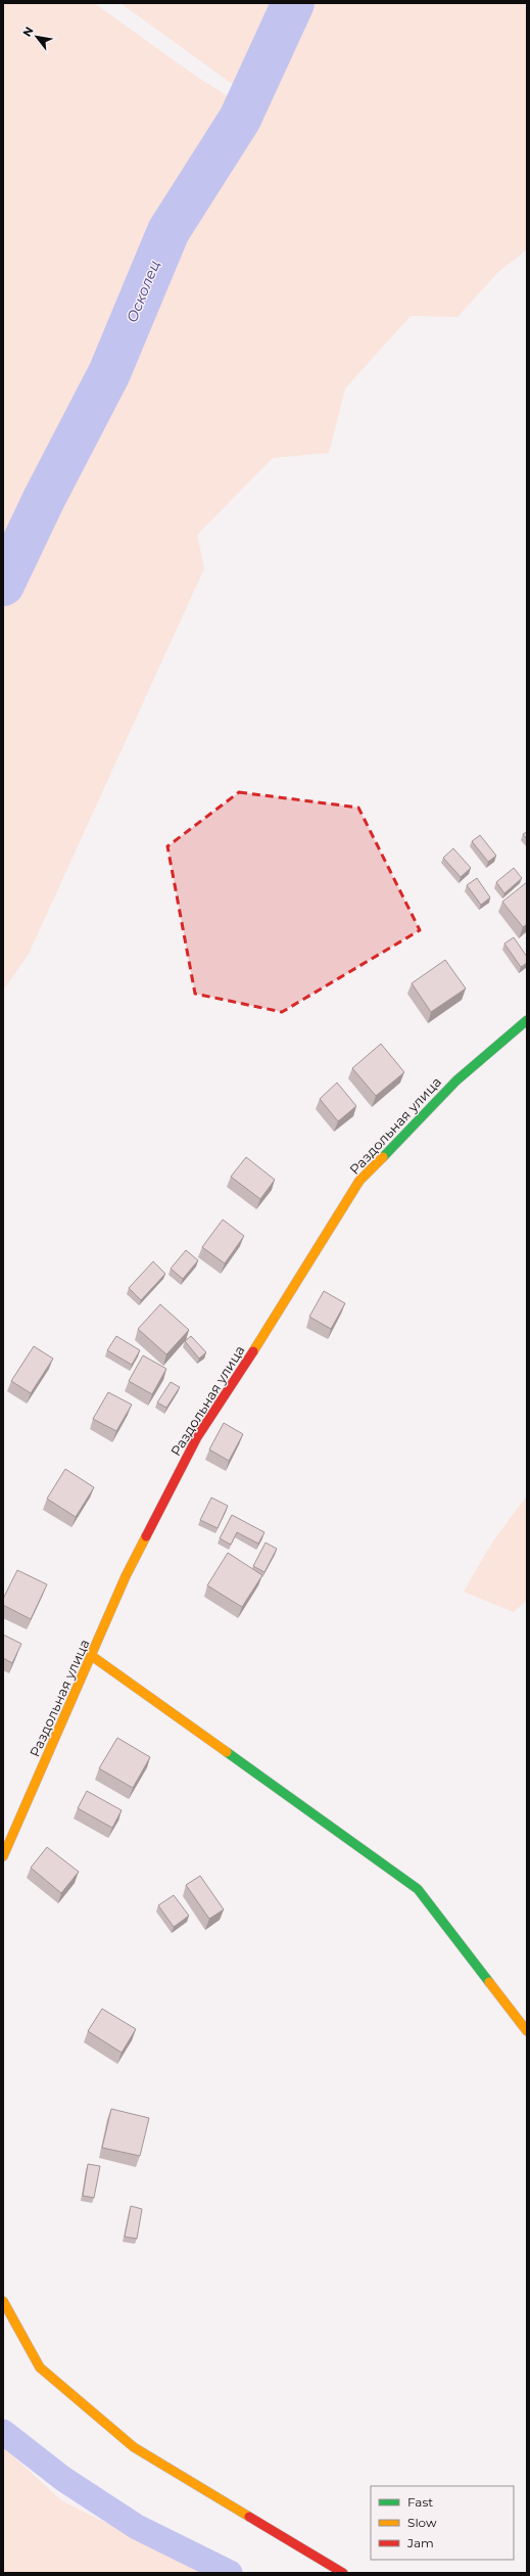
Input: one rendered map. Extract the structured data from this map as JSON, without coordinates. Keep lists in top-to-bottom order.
{
  "streets": {
    "street": ["Раздольная улица"]
  },
  "water": ["Осколец"],
  "legend": ["Fast", "Slow", "Jam"],
  "north": "top left"
}
